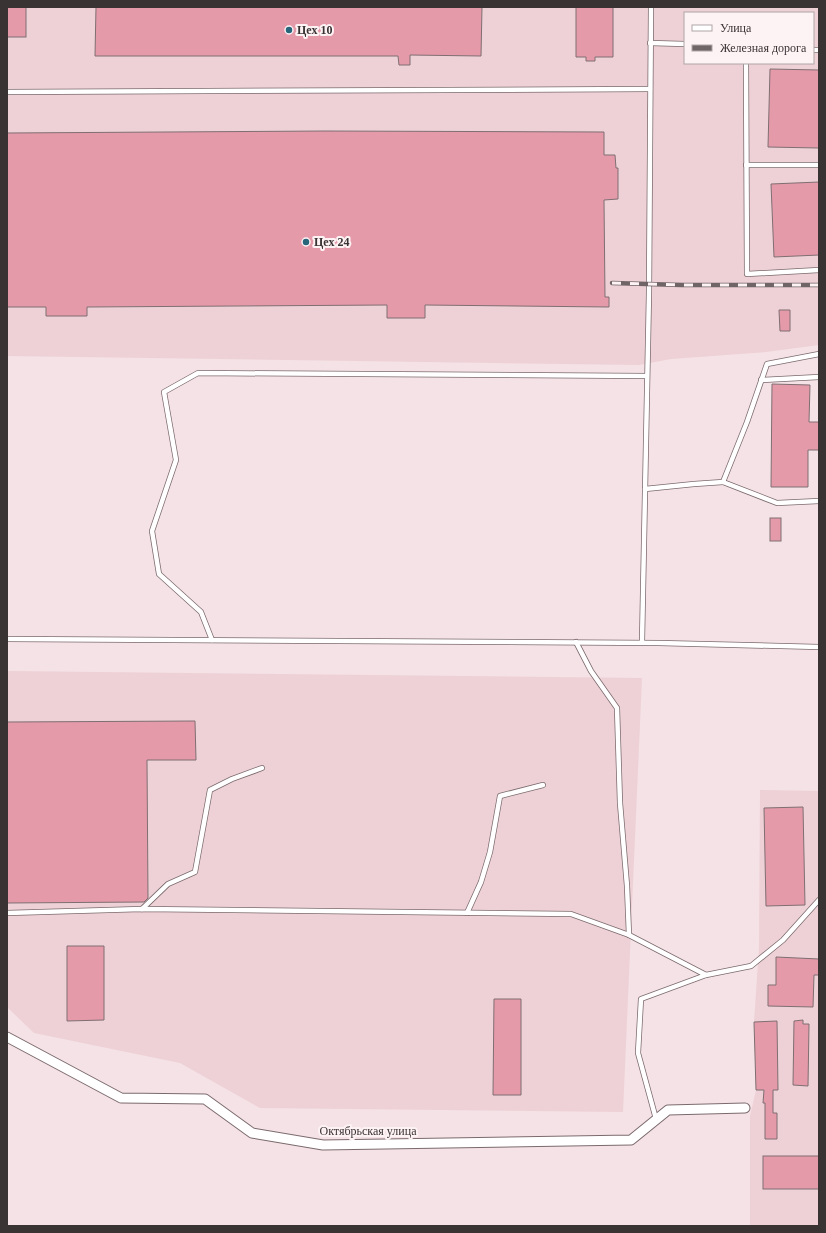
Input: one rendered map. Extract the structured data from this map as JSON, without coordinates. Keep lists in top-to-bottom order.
{
  "streets": {
    "street": ["Октябрьская улица"]
  },
  "places": ["Цех 10", "Цех 24"],
  "legend": ["Улица", "Железная дорога"]
}
